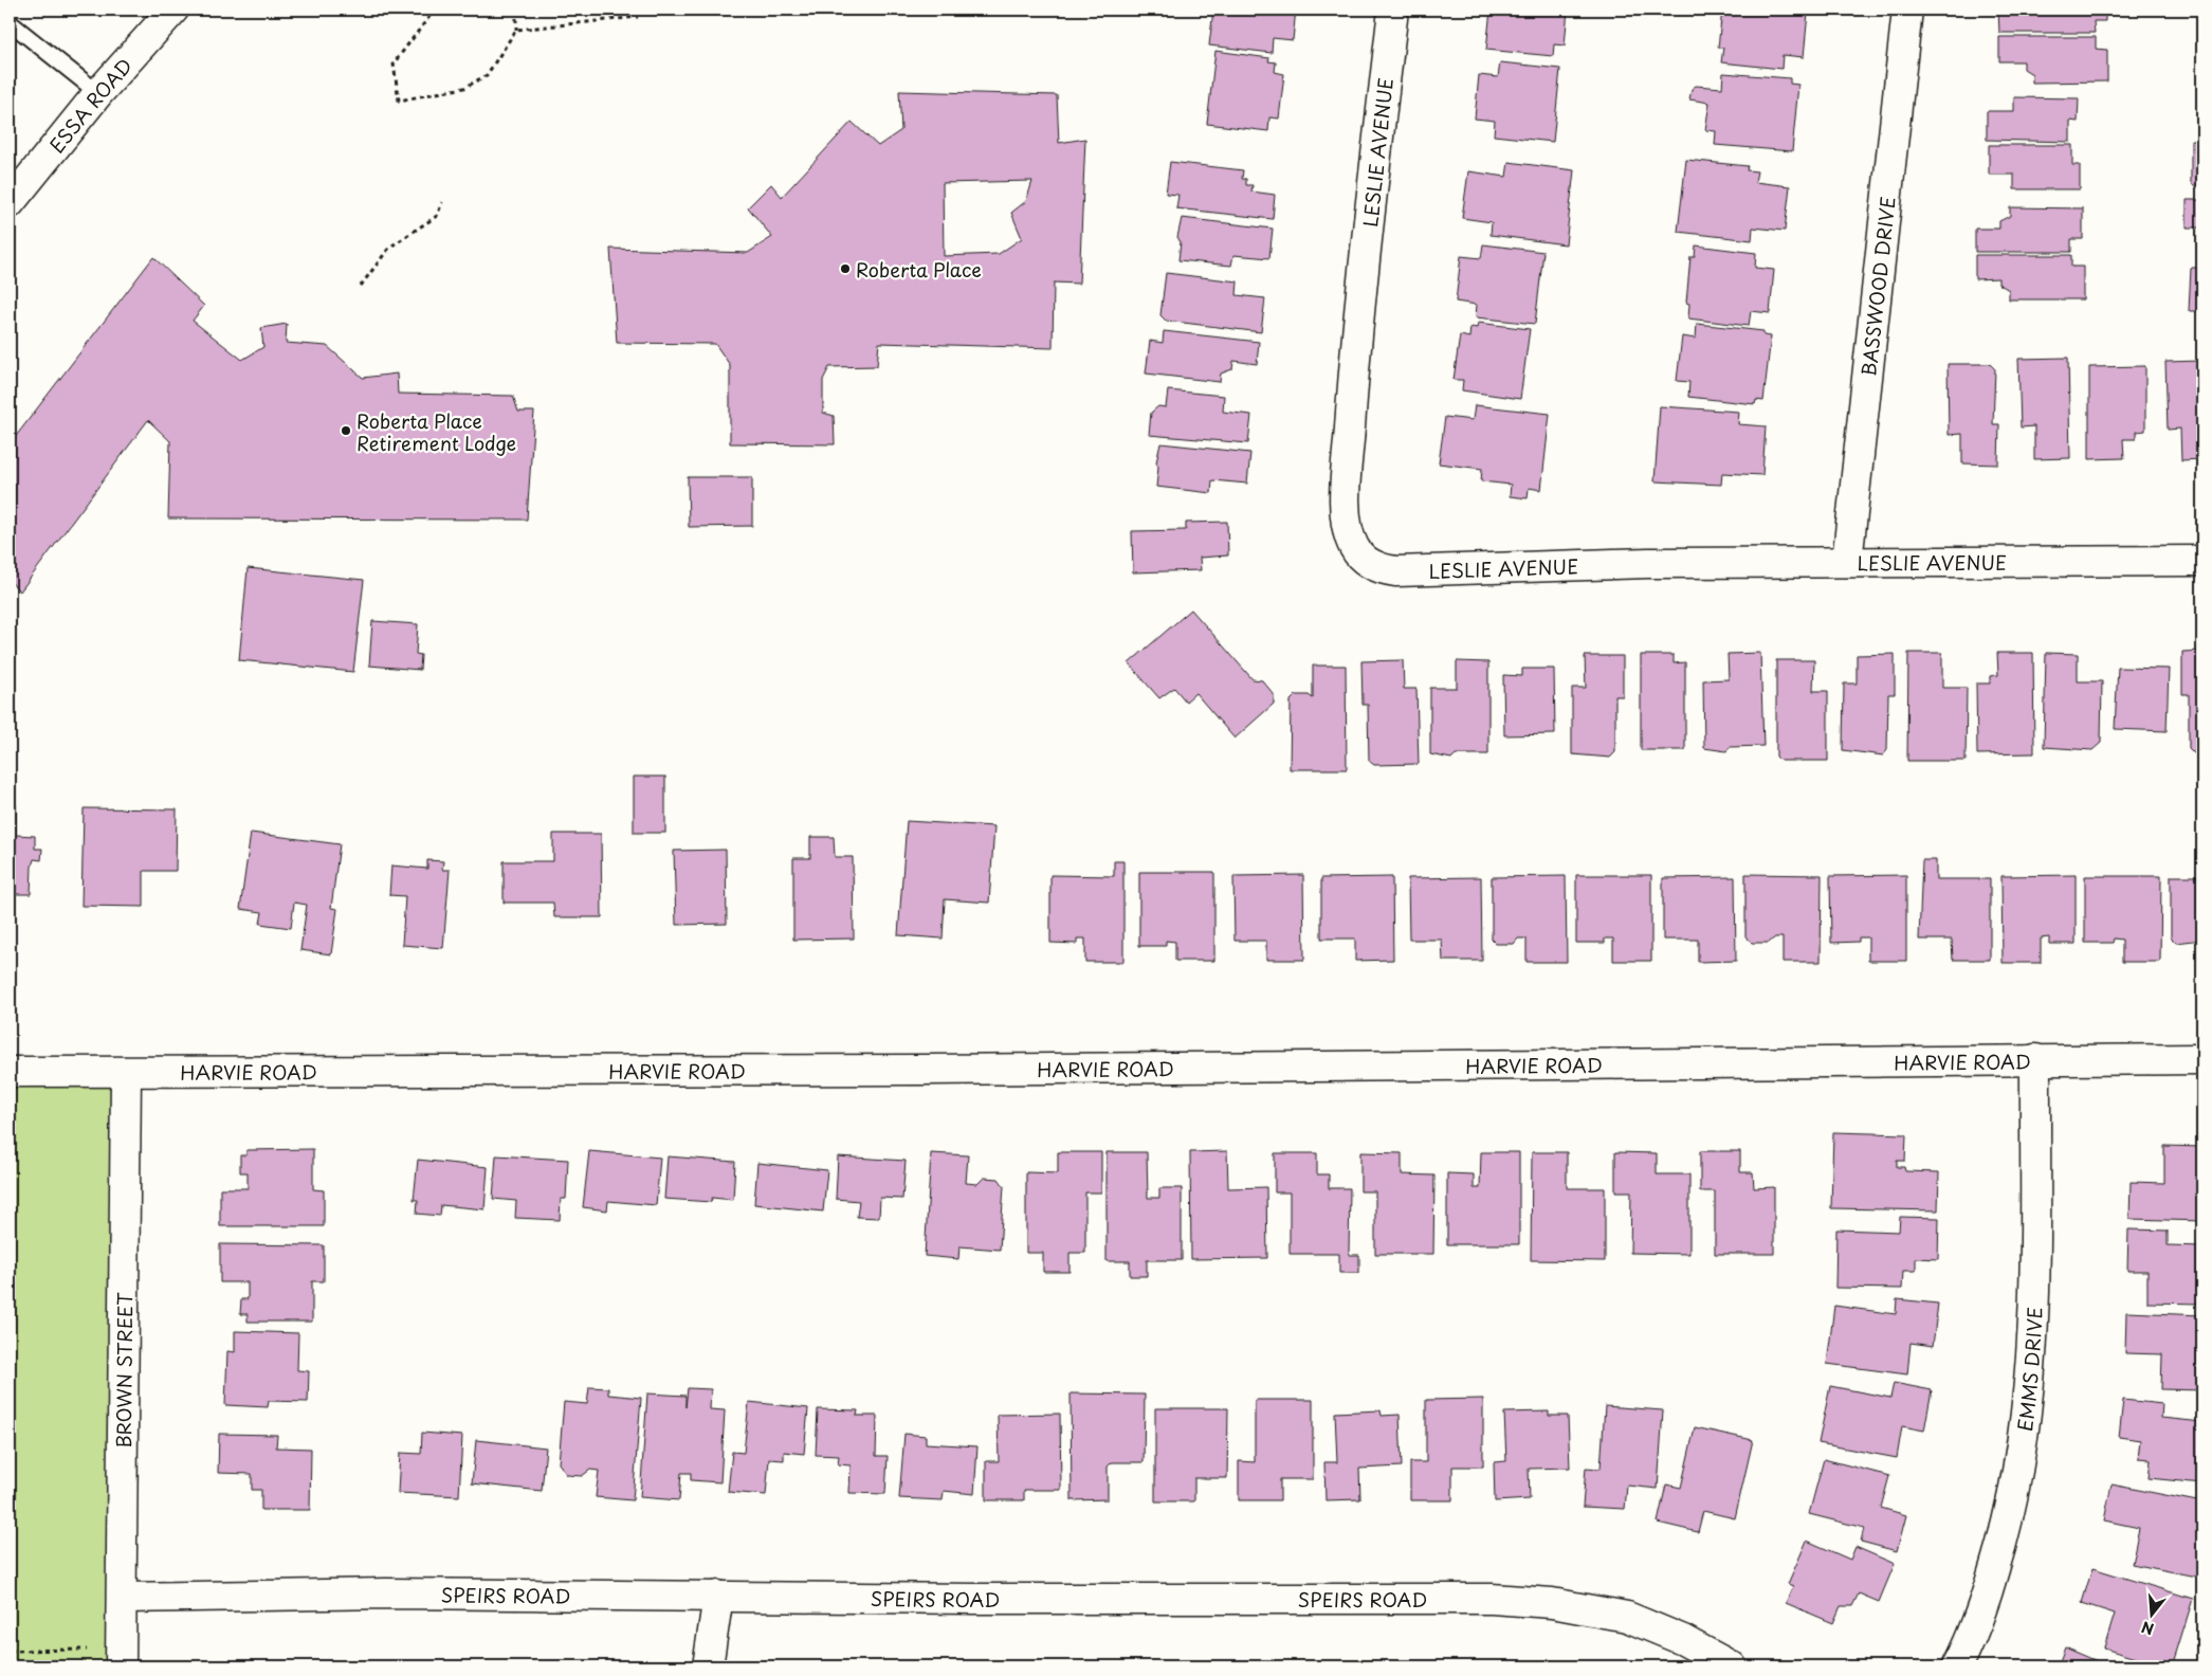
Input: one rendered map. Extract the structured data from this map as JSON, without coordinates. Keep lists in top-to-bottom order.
{
  "streets": {
    "street": [
      "ESSA ROAD",
      "LESLIE AVENUE",
      "BASSWOOD DRIVE",
      "HARVIE ROAD",
      "EMMS DRIVE",
      "BROWN STREET",
      "SPEIRS ROAD"
    ]
  },
  "crossings": [
    ["LESLIE AVENUE", "BASSWOOD DRIVE"],
    ["HARVIE ROAD", "EMMS DRIVE"],
    ["HARVIE ROAD", "BROWN STREET"],
    ["BROWN STREET", "SPEIRS ROAD"]
  ],
  "places": ["Roberta Place", "Roberta Place Retirement Lodge"],
  "north": "bottom"
}
